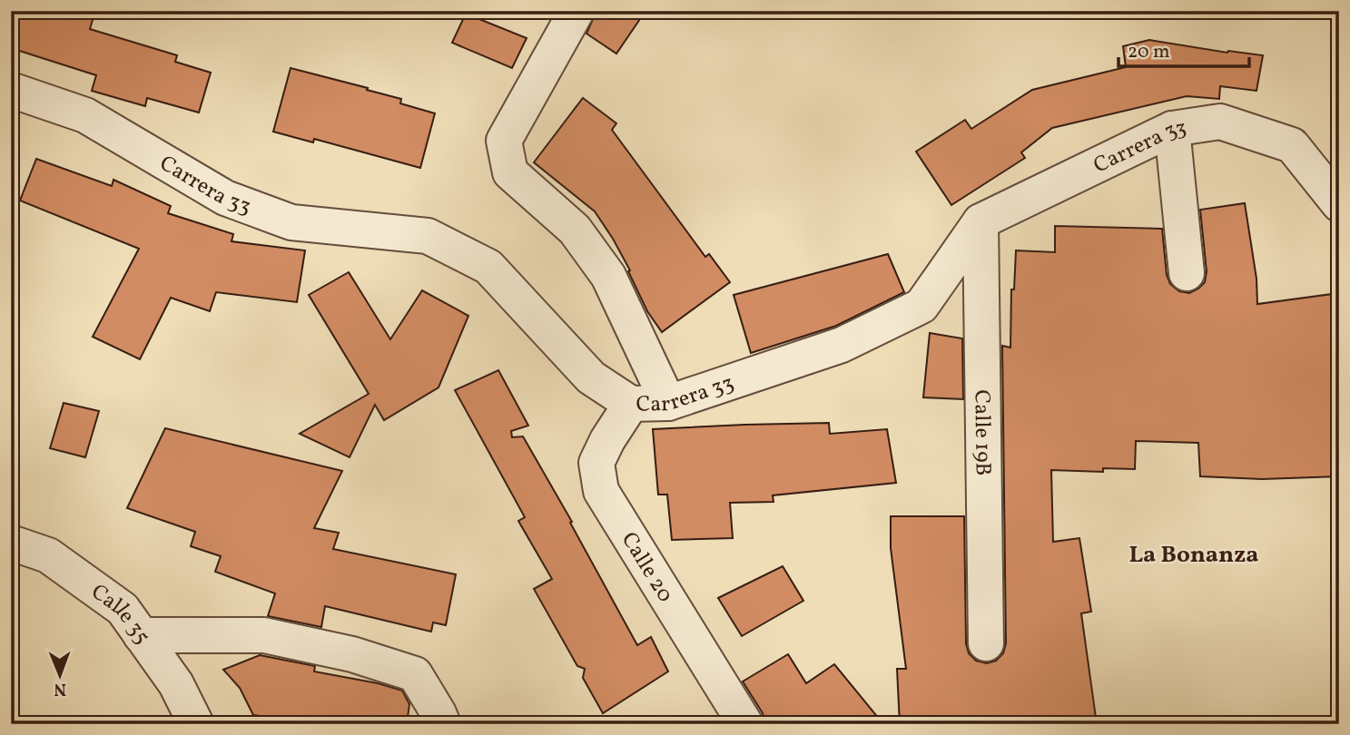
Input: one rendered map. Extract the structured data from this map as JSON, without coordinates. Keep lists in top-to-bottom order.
{
  "streets": {
    "street": [
      "Carrera 33",
      "Calle 19B",
      "Calle 20",
      "Calle 35"
    ]
  },
  "crossings": [
    ["Carrera 33", "Calle 19B"],
    ["Carrera 33", "Calle 20"]
  ],
  "districts": ["La Bonanza"],
  "scale_bar": "20 m",
  "north": "bottom"
}
